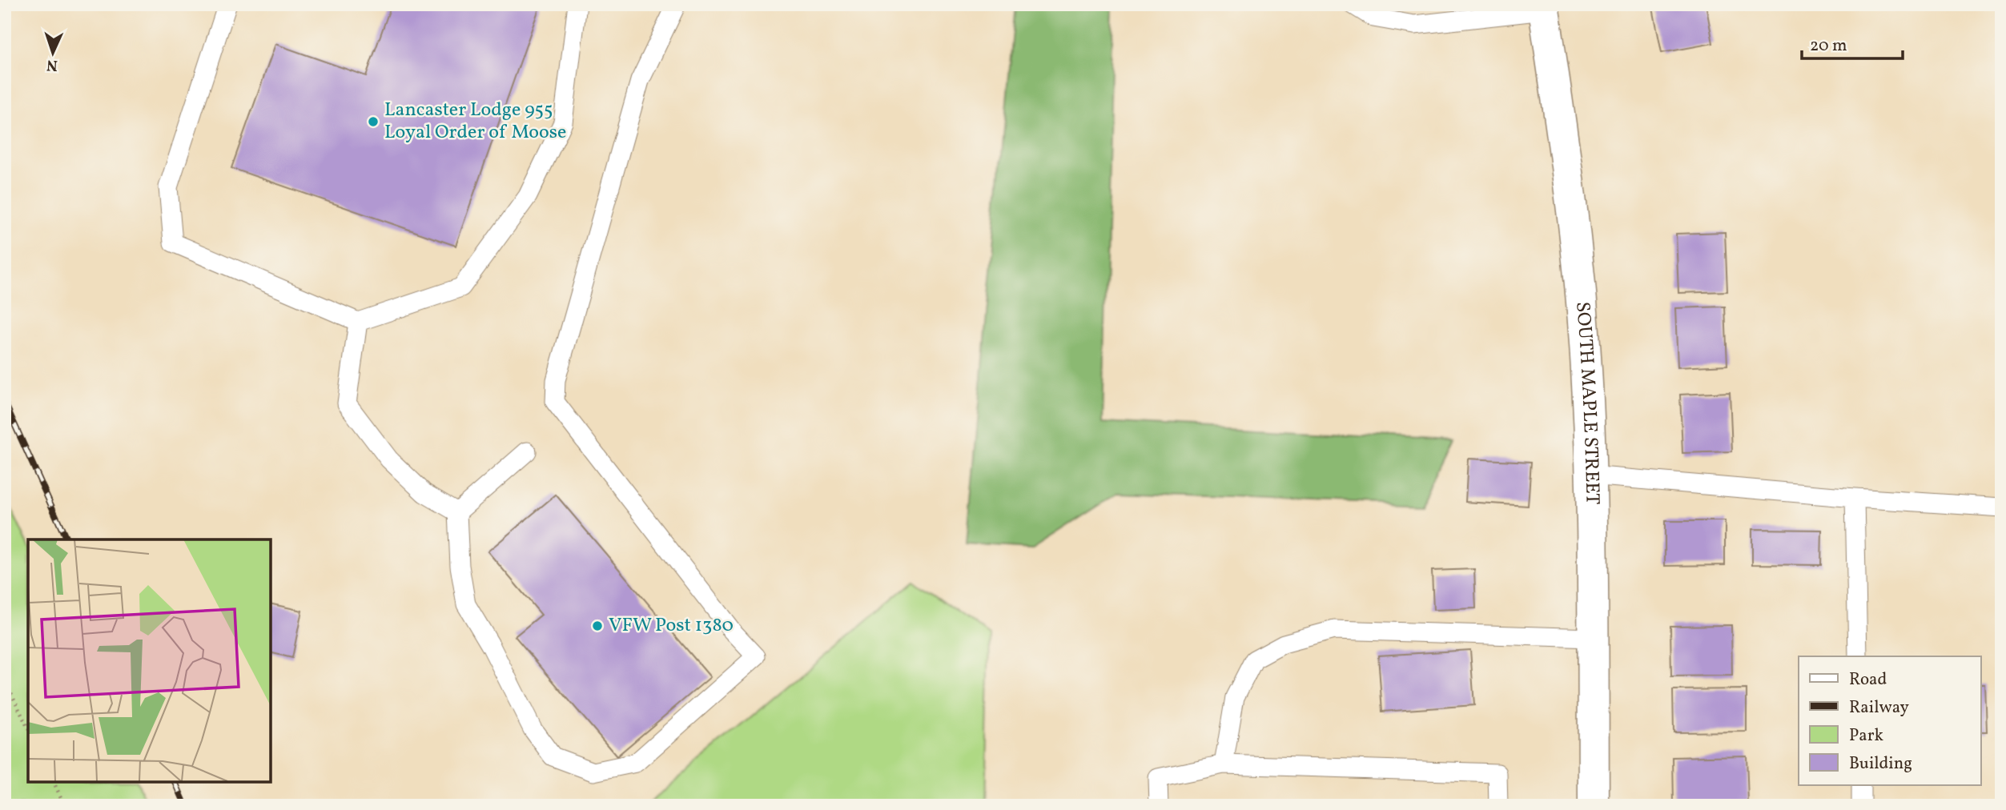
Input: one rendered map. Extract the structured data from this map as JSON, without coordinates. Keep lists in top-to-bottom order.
{
  "streets": {
    "street": ["SOUTH MAPLE STREET"]
  },
  "places": ["Lancaster Lodge 955 Loyal Order of Moose", "VFW Post 1380"],
  "legend": [
    "Road",
    "Railway",
    "Park",
    "Building"
  ],
  "scale_bar": "20 m",
  "north": "bottom"
}
